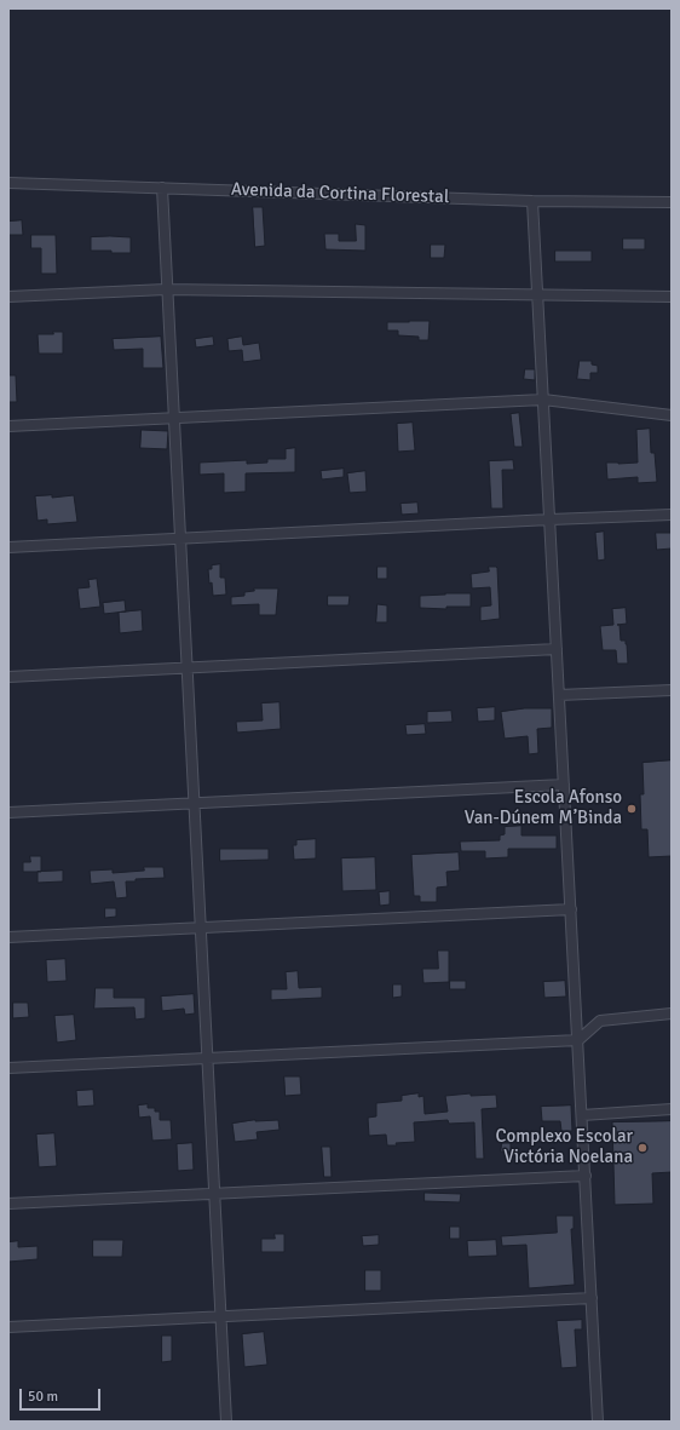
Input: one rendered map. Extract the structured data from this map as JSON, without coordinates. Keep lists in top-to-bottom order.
{
  "streets": {
    "street": ["Avenida da Cortina Florestal"]
  },
  "places": ["Escola Afonso Van-Dúnem M’Binda", "Complexo Escolar Victória Noelana"],
  "scale_bar": "50 m"
}
